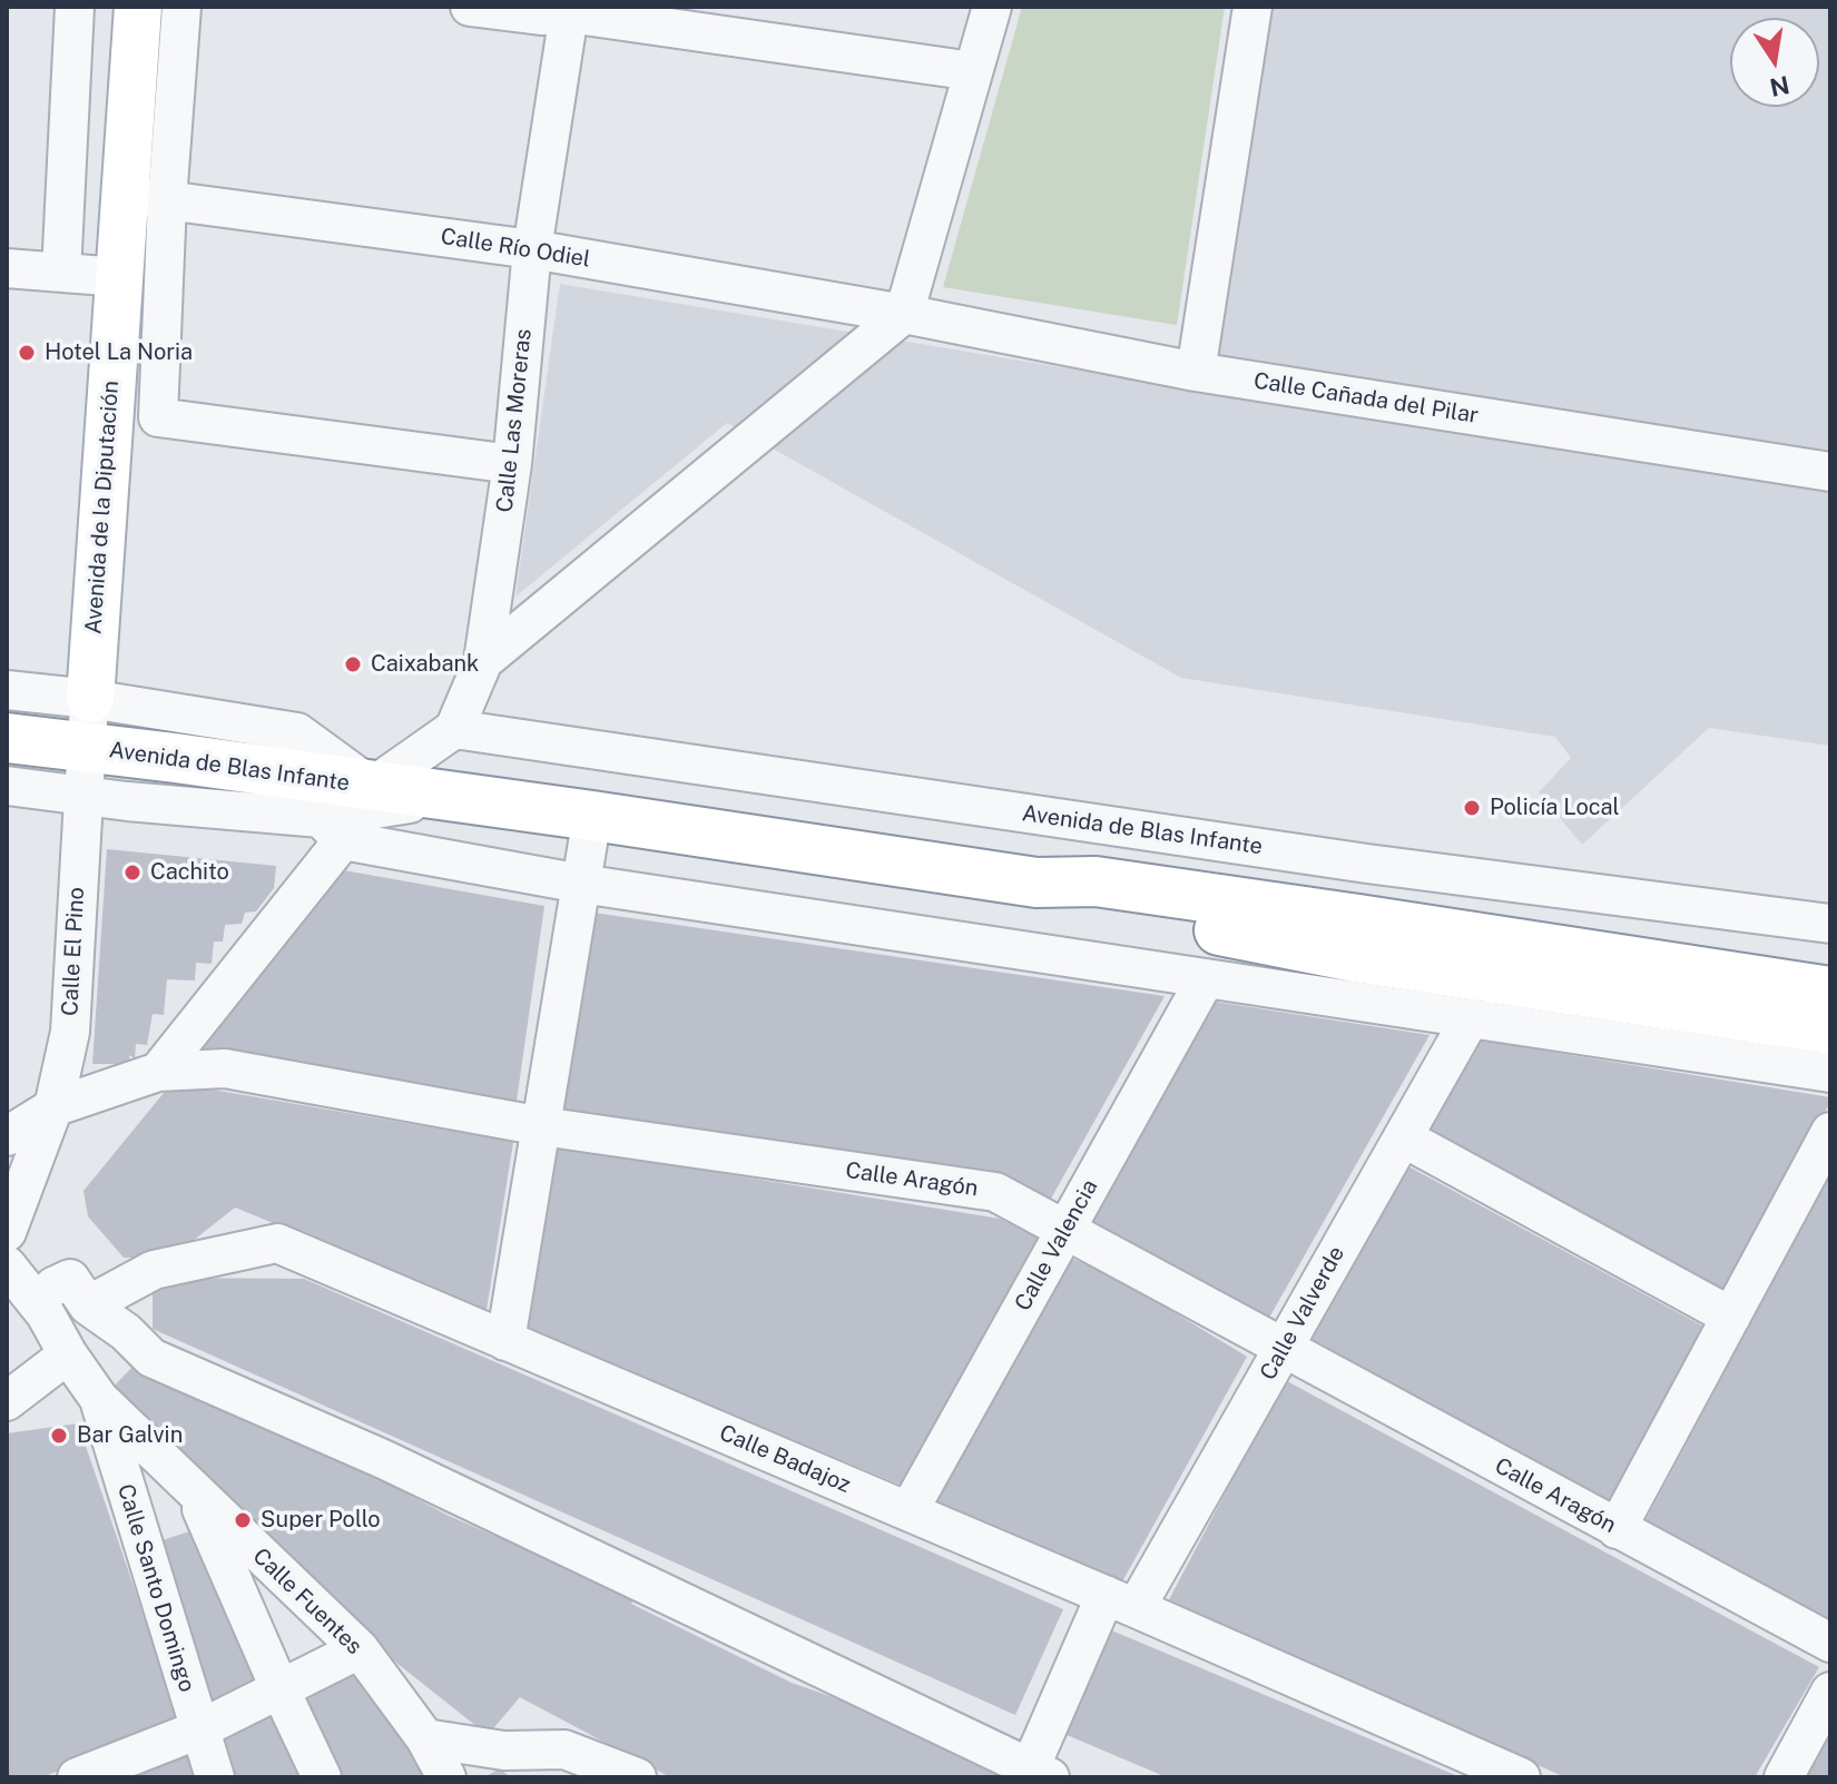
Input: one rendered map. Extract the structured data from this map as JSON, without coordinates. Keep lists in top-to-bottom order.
{
  "streets": {
    "highway": ["Avenida de Blas Infante"],
    "main road": ["Avenida de la Diputación"],
    "street": [
      "Calle Río Odiel",
      "Calle Cañada del Pilar",
      "Calle Las Moreras",
      "Calle El Pino",
      "Calle Aragón",
      "Calle Valencia",
      "Calle Valverde",
      "Calle Badajoz",
      "Calle Santo Domingo",
      "Calle Fuentes"
    ]
  },
  "crossings": [
    ["Calle Río Odiel", "Calle Cañada del Pilar"],
    ["Calle Río Odiel", "Calle Las Moreras"],
    ["Calle Río Odiel", "Avenida de la Diputación"],
    ["Calle Las Moreras", "Avenida de la Diputación"],
    ["Calle Las Moreras", "Avenida de Blas Infante"],
    ["Avenida de la Diputación", "Avenida de Blas Infante"],
    ["Avenida de la Diputación", "Calle El Pino"],
    ["Avenida de Blas Infante", "Calle El Pino"],
    ["Avenida de Blas Infante", "Calle Valencia"],
    ["Avenida de Blas Infante", "Calle Valverde"],
    ["Calle El Pino", "Calle Aragón"],
    ["Calle Aragón", "Calle Valencia"],
    ["Calle Aragón", "Calle Valverde"],
    ["Calle Valencia", "Calle Badajoz"],
    ["Calle Valverde", "Calle Badajoz"],
    ["Calle Santo Domingo", "Calle Fuentes"]
  ],
  "places": [
    "Hotel La Noria",
    "Caixabank",
    "Policía Local",
    "Cachito",
    "Bar Galvin",
    "Super Pollo"
  ],
  "north": "bottom"
}
